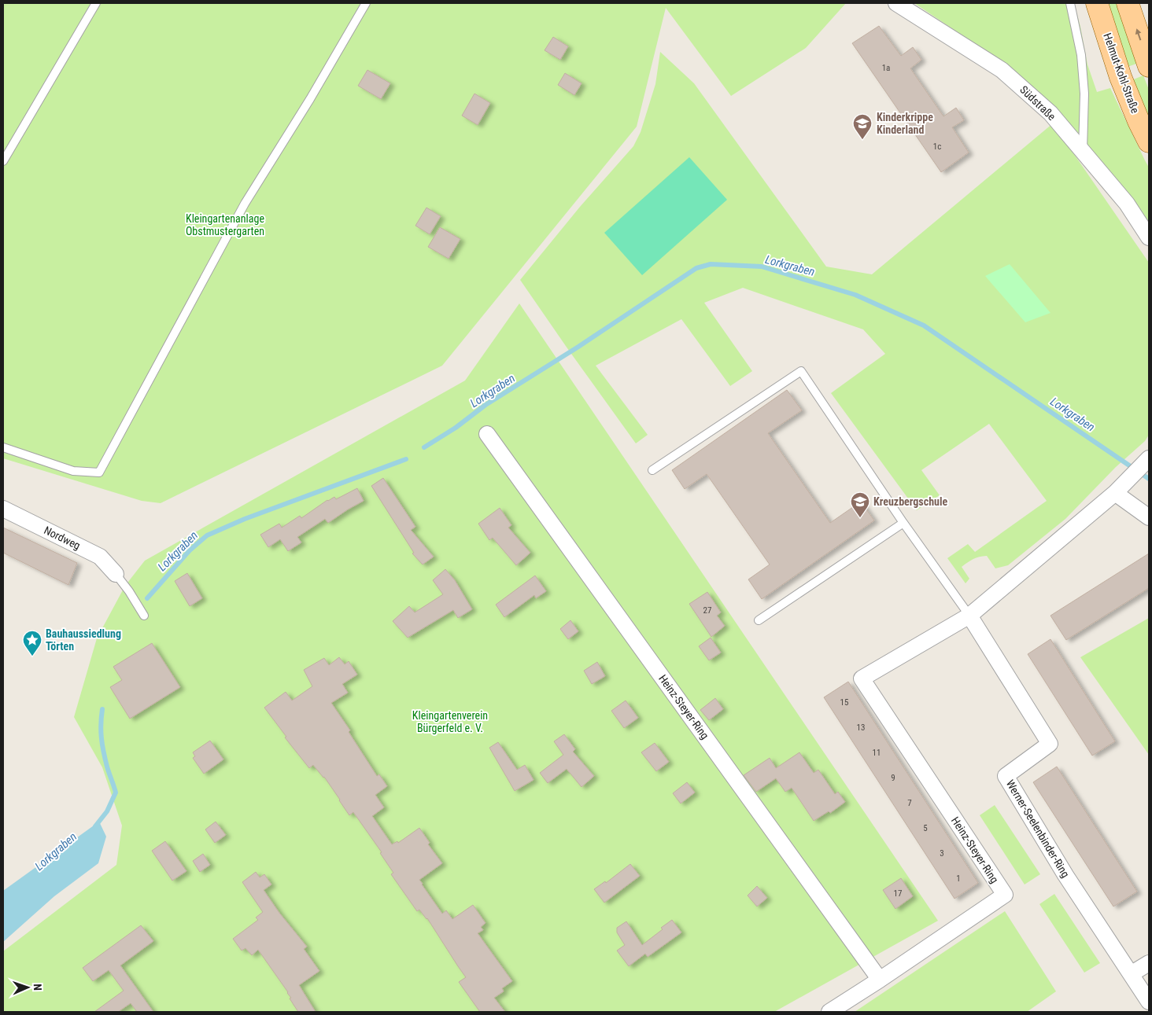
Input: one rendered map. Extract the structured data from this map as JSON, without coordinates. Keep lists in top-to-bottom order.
{
  "streets": {
    "main road": ["Helmut-Kohl-Straße"],
    "street": [
      "Südstraße",
      "Nordweg",
      "Heinz-Steyer-Ring",
      "Werner-Seelenbinder-Ring"
    ]
  },
  "crossings": [
    ["Heinz-Steyer-Ring", "Werner-Seelenbinder-Ring"]
  ],
  "water": ["Lorkgraben"],
  "parks": ["Kleingartenanlage Obstmustergarten", "Kleingartenverein Bürgerfeld e. V."],
  "places": {
    "school or university": ["Kinderkrippe Kinderland", "Kreuzbergschule"],
    "place": ["Bauhaussiedlung Törten"]
  },
  "house_numbers": [
    "1a",
    "1c",
    "27",
    "15",
    "13",
    "11",
    "9",
    "7",
    "5",
    "3",
    "1",
    "17"
  ],
  "north": "right"
}
